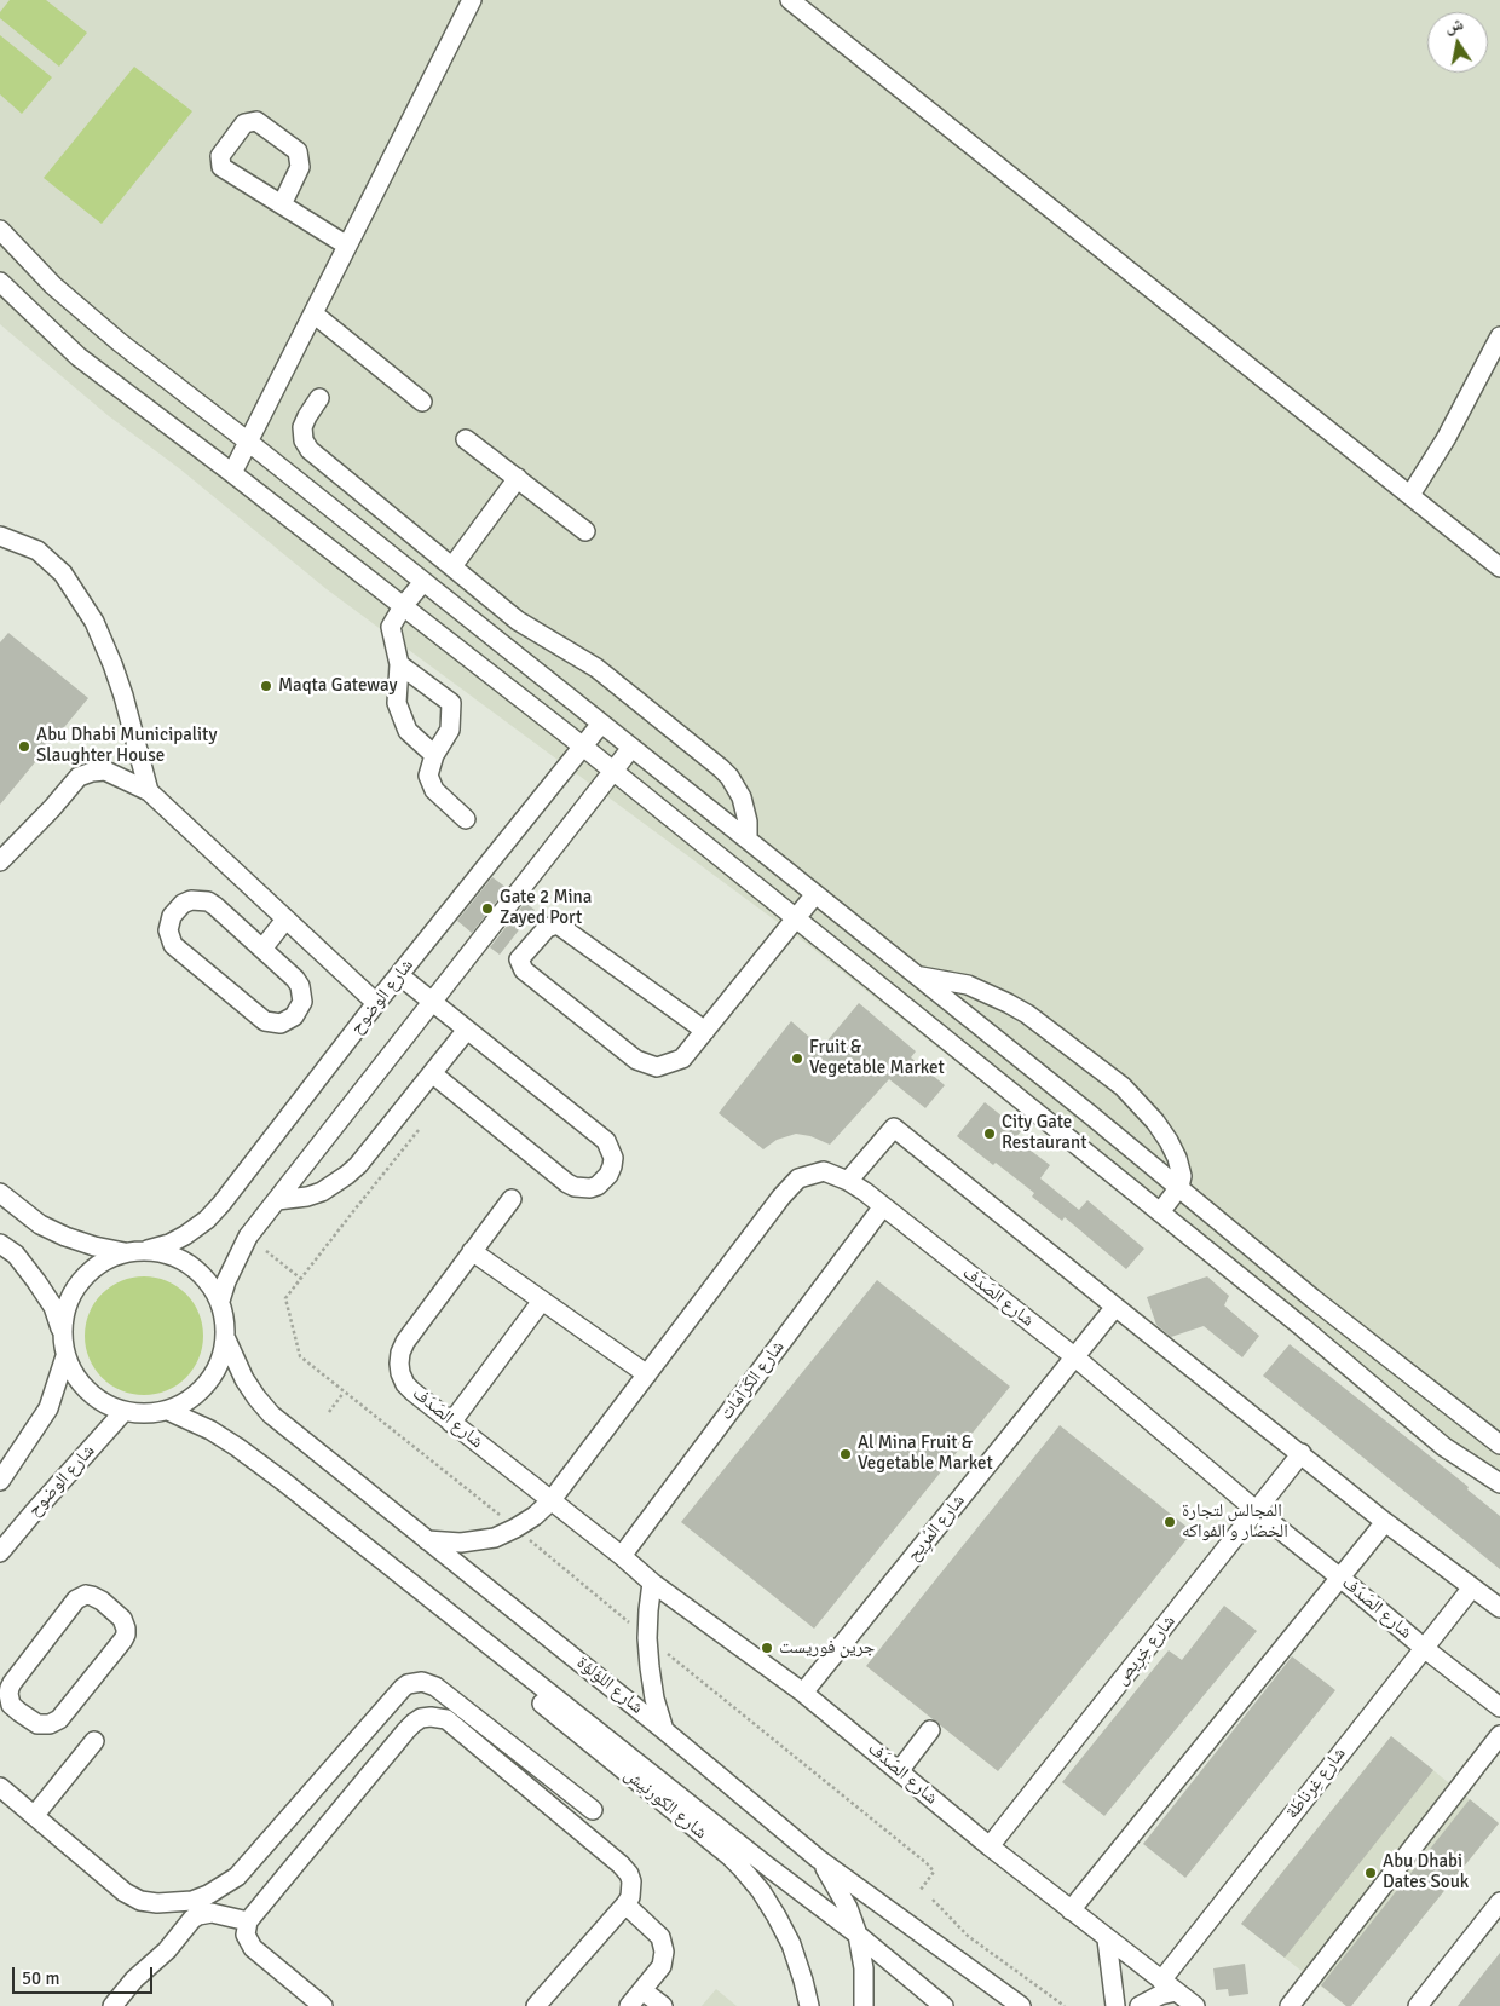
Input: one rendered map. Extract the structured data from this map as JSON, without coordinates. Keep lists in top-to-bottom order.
{
  "streets": {
    "street": [
      "شارع الوضوح",
      "شارع الصَدَف",
      "شارع الكَرَامَات",
      "شارع المُرِيح",
      "شارع خِرِيص",
      "شارع اللؤلؤة",
      "شارع غِرناطَة",
      "شارع الكورنيش"
    ]
  },
  "crossings": [
    ["شارع الوضوح", "شارع اللؤلؤة"],
    ["شارع الصَدَف", "شارع الكَرَامَات"],
    ["شارع الصَدَف", "شارع المُرِيح"],
    ["شارع الصَدَف", "شارع خِرِيص"],
    ["شارع الصَدَف", "شارع غِرناطَة"]
  ],
  "places": [
    "Maqta Gateway",
    "Abu Dhabi Municipality Slaughter House",
    "Gate 2 Mina Zayed Port",
    "Fruit & Vegetable Market",
    "City Gate Restaurant",
    "Al Mina Fruit & Vegetable Market",
    "المجالس لتجارة الخضار و الفواكه",
    "جرين فوريست",
    "Abu Dhabi Dates Souk"
  ],
  "scale_bar": "50 m",
  "north": "top"
}
